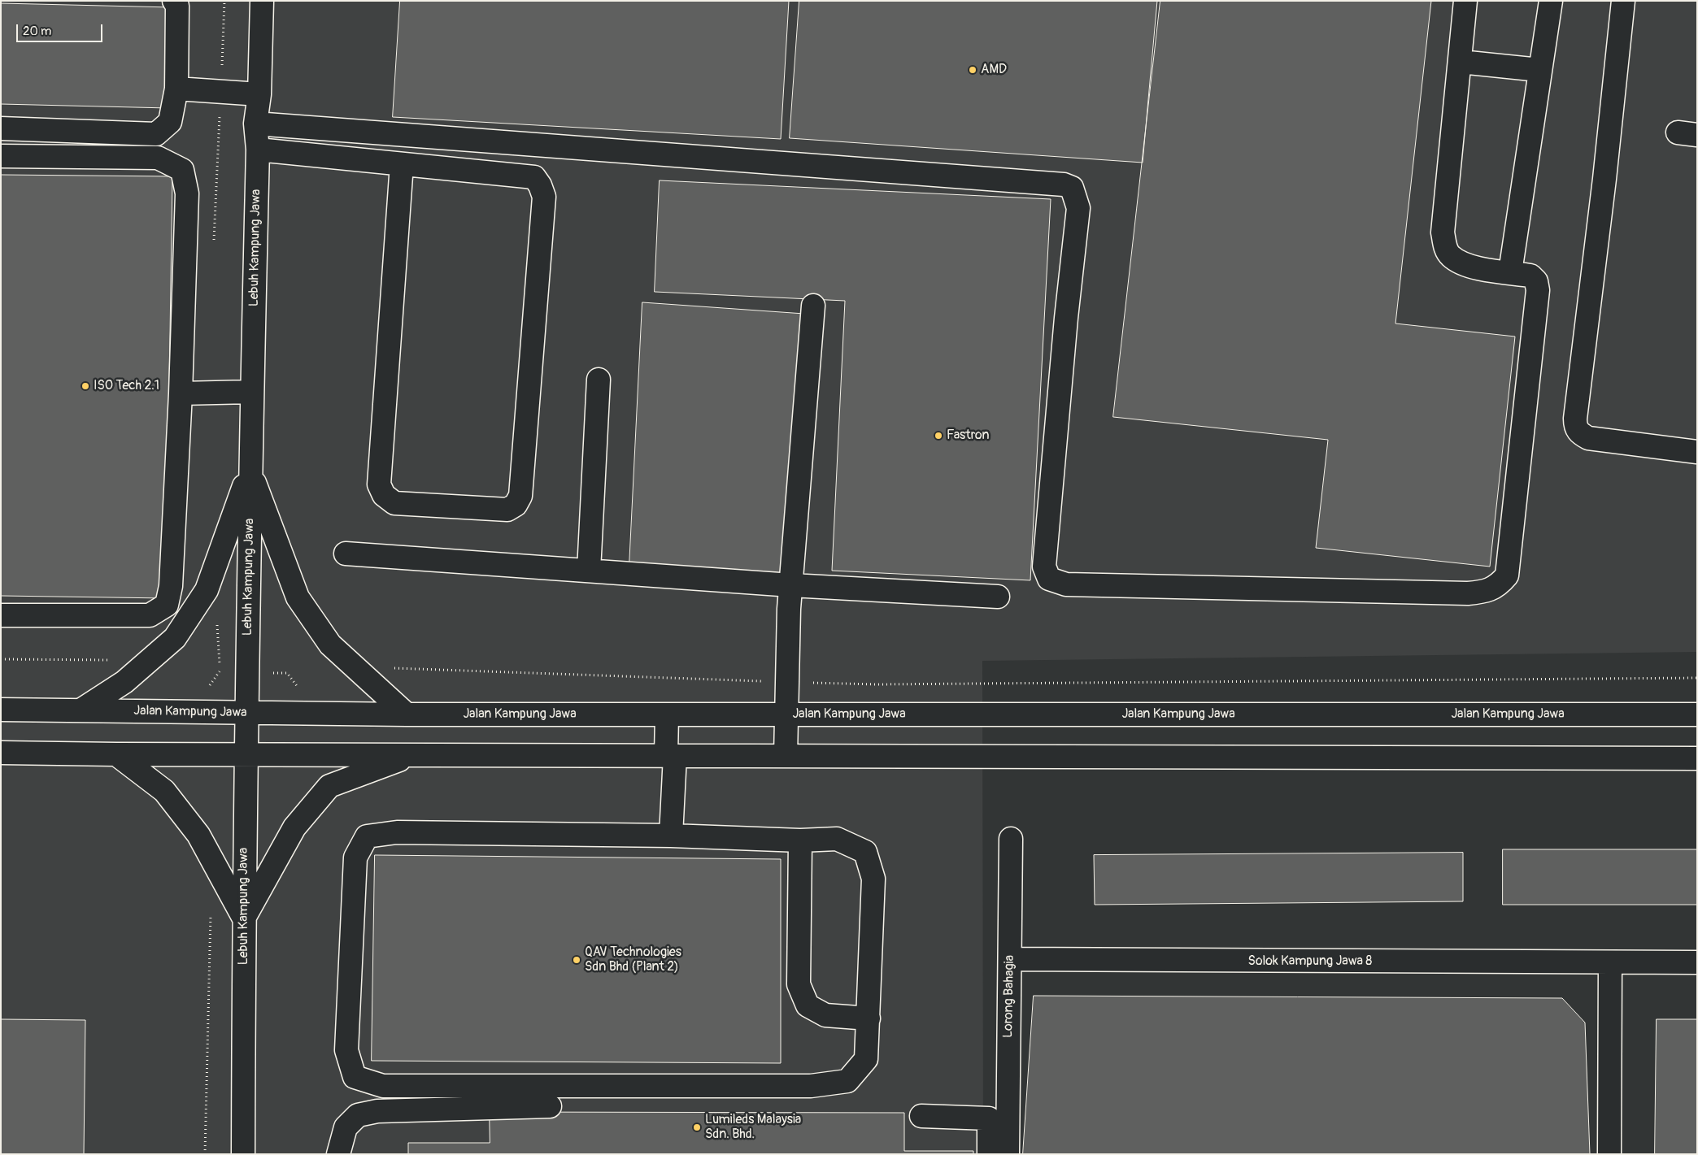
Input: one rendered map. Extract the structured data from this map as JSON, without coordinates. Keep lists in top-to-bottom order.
{
  "streets": {
    "street": [
      "Lebuh Kampung Jawa",
      "Jalan Kampung Jawa",
      "Solok Kampung Jawa 8",
      "Lorong Bahagia"
    ]
  },
  "crossings": [
    ["Lebuh Kampung Jawa", "Jalan Kampung Jawa"],
    ["Solok Kampung Jawa 8", "Lorong Bahagia"]
  ],
  "places": [
    "AMD",
    "ISO Tech 2.1",
    "Fastron",
    "QAV Technologies Sdn Bhd (Plant 2)",
    "Lumileds Malaysia Sdn. Bhd."
  ],
  "scale_bar": "20 m"
}
